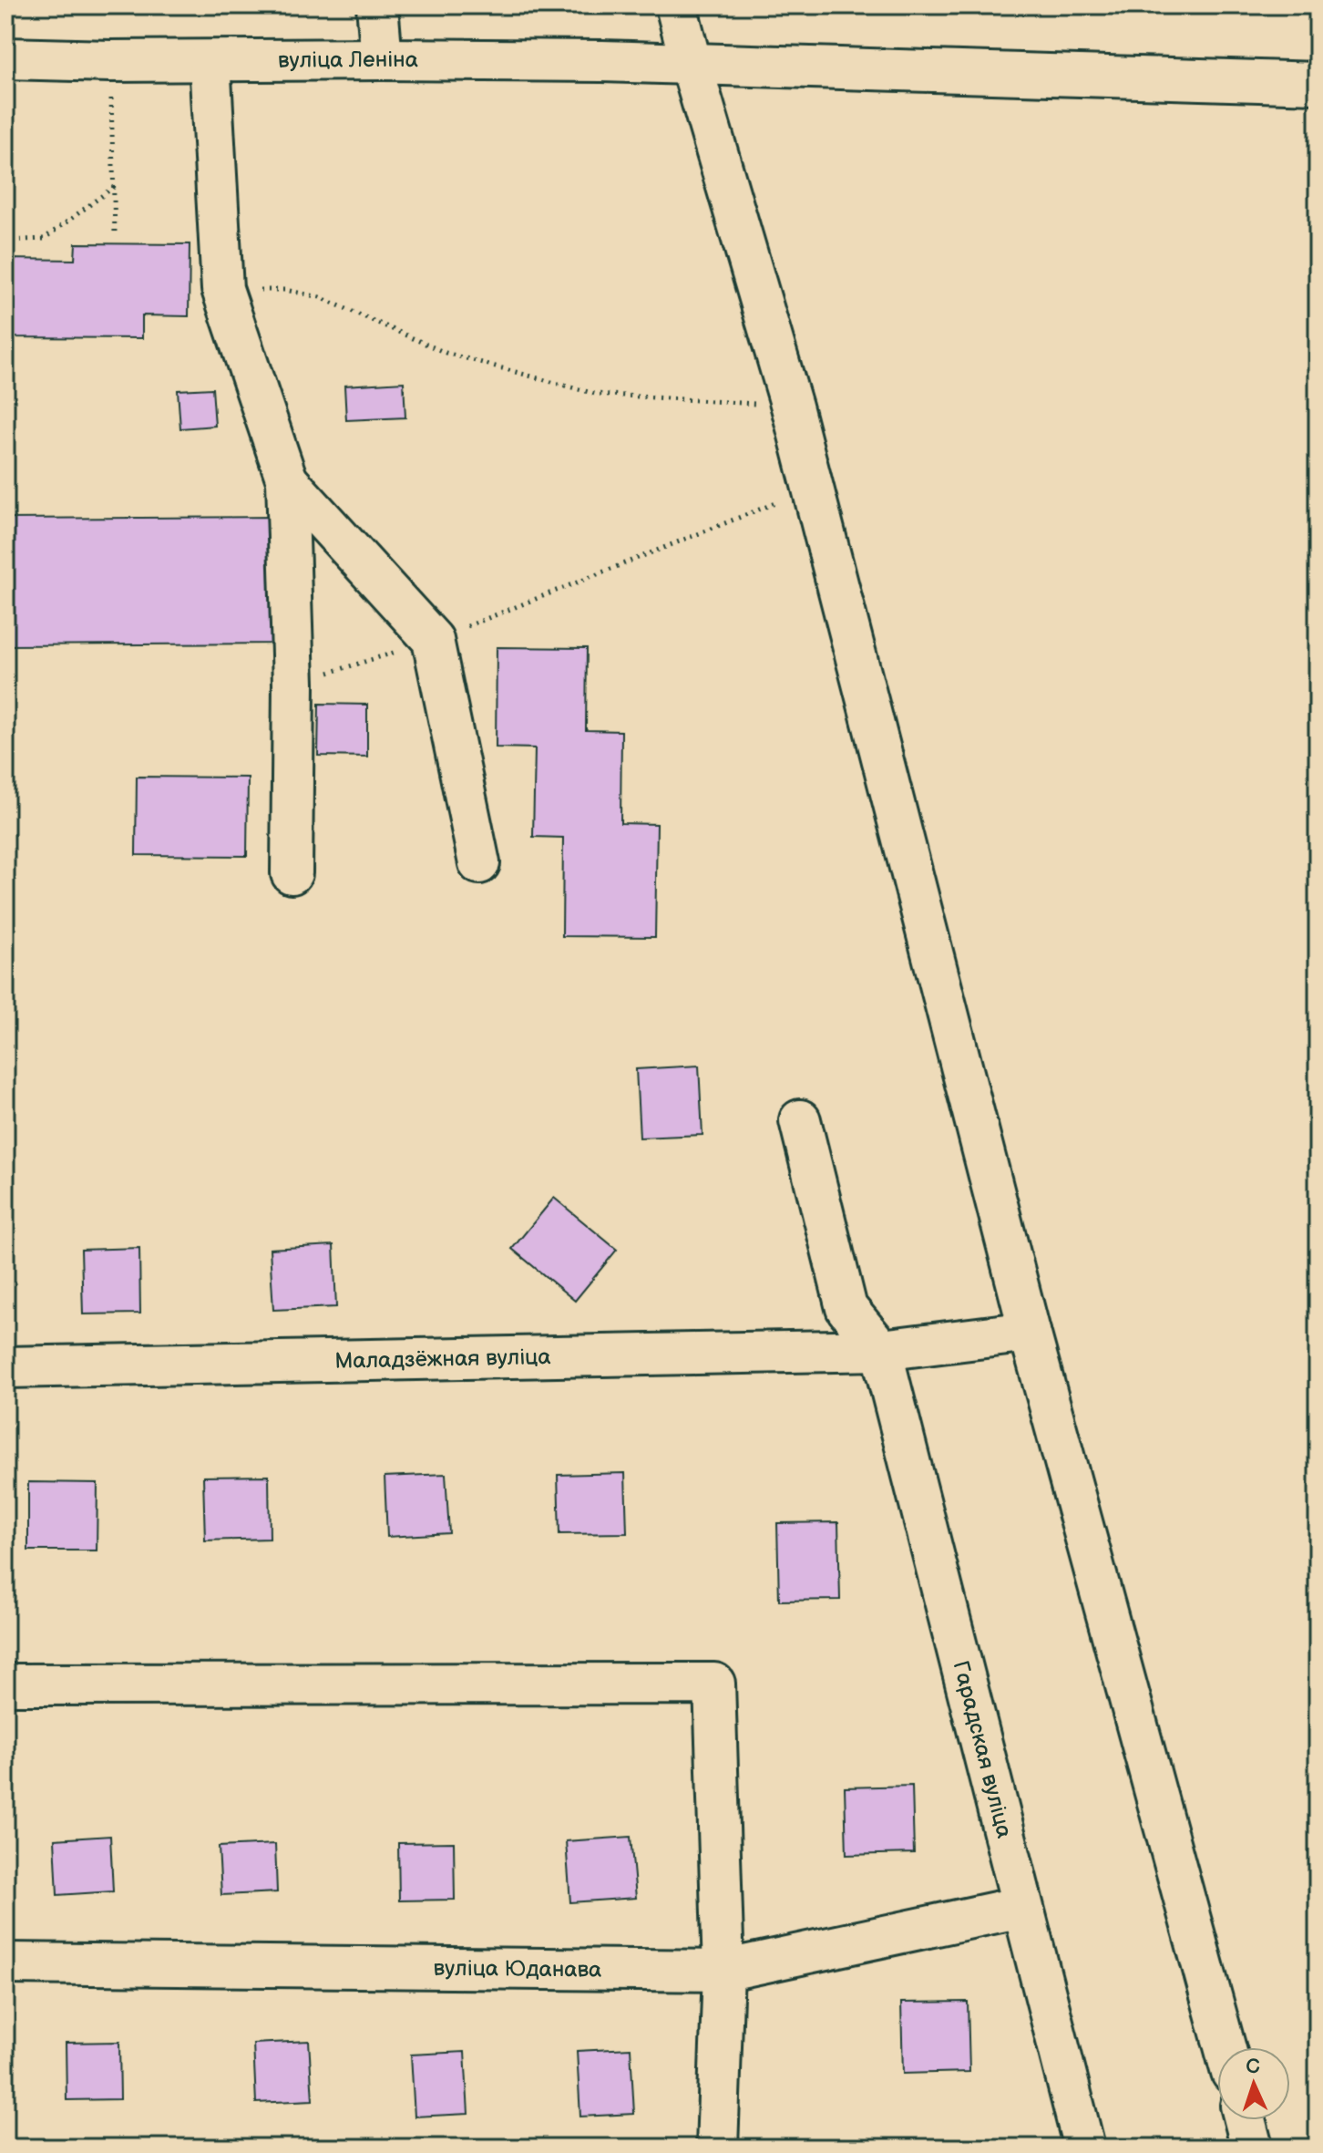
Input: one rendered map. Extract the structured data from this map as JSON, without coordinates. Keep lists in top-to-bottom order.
{
  "streets": {
    "street": [
      "вуліца Леніна",
      "Маладзёжная вуліца",
      "Гарадская вуліца",
      "вуліца Юданава"
    ]
  },
  "crossings": [
    ["Маладзёжная вуліца", "Гарадская вуліца"],
    ["Гарадская вуліца", "вуліца Юданава"]
  ],
  "north": "top"
}
